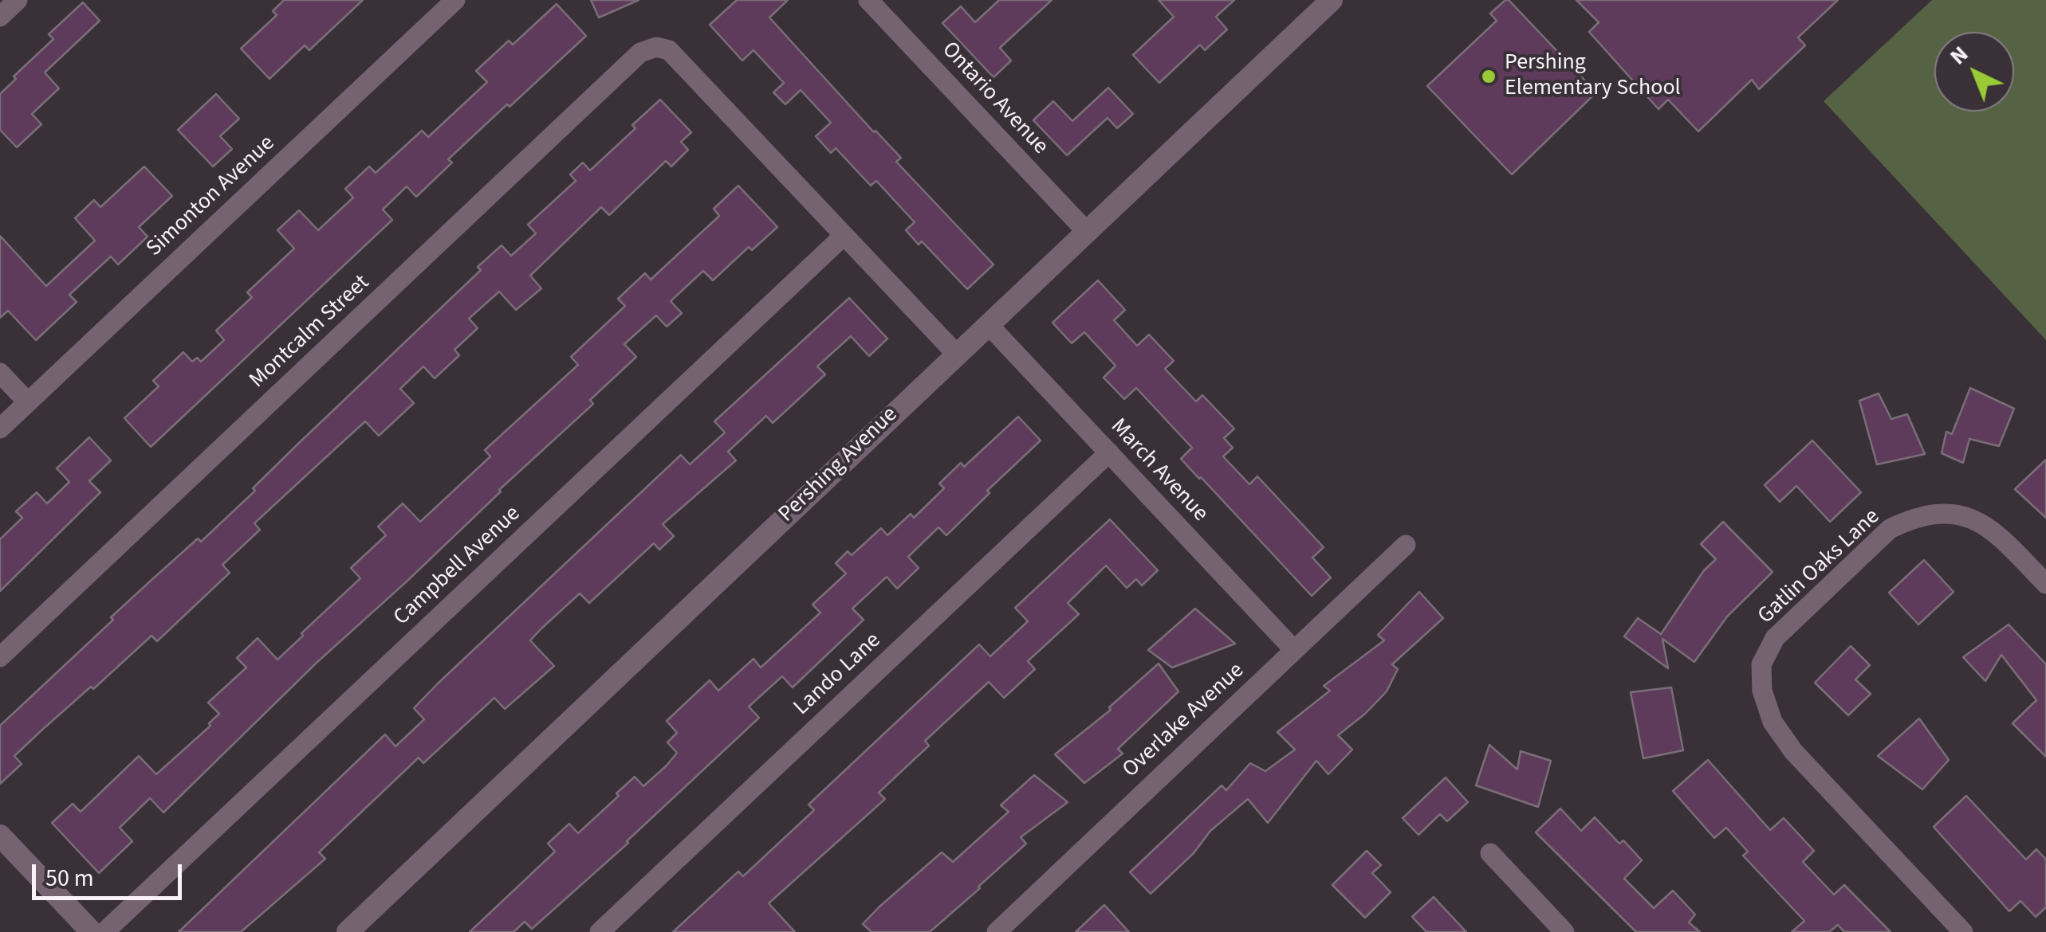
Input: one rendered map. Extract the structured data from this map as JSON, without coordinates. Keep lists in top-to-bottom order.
{
  "streets": {
    "street": [
      "Ontario Avenue",
      "Simonton Avenue",
      "Montcalm Street",
      "Pershing Avenue",
      "March Avenue",
      "Campbell Avenue",
      "Gatlin Oaks Lane",
      "Lando Lane",
      "Overlake Avenue"
    ]
  },
  "crossings": [
    ["Ontario Avenue", "Pershing Avenue"],
    ["Montcalm Street", "Campbell Avenue"],
    ["Pershing Avenue", "March Avenue"],
    ["March Avenue", "Lando Lane"],
    ["March Avenue", "Overlake Avenue"]
  ],
  "places": ["Pershing Elementary School"],
  "scale_bar": "50 m",
  "north": "top left"
}
